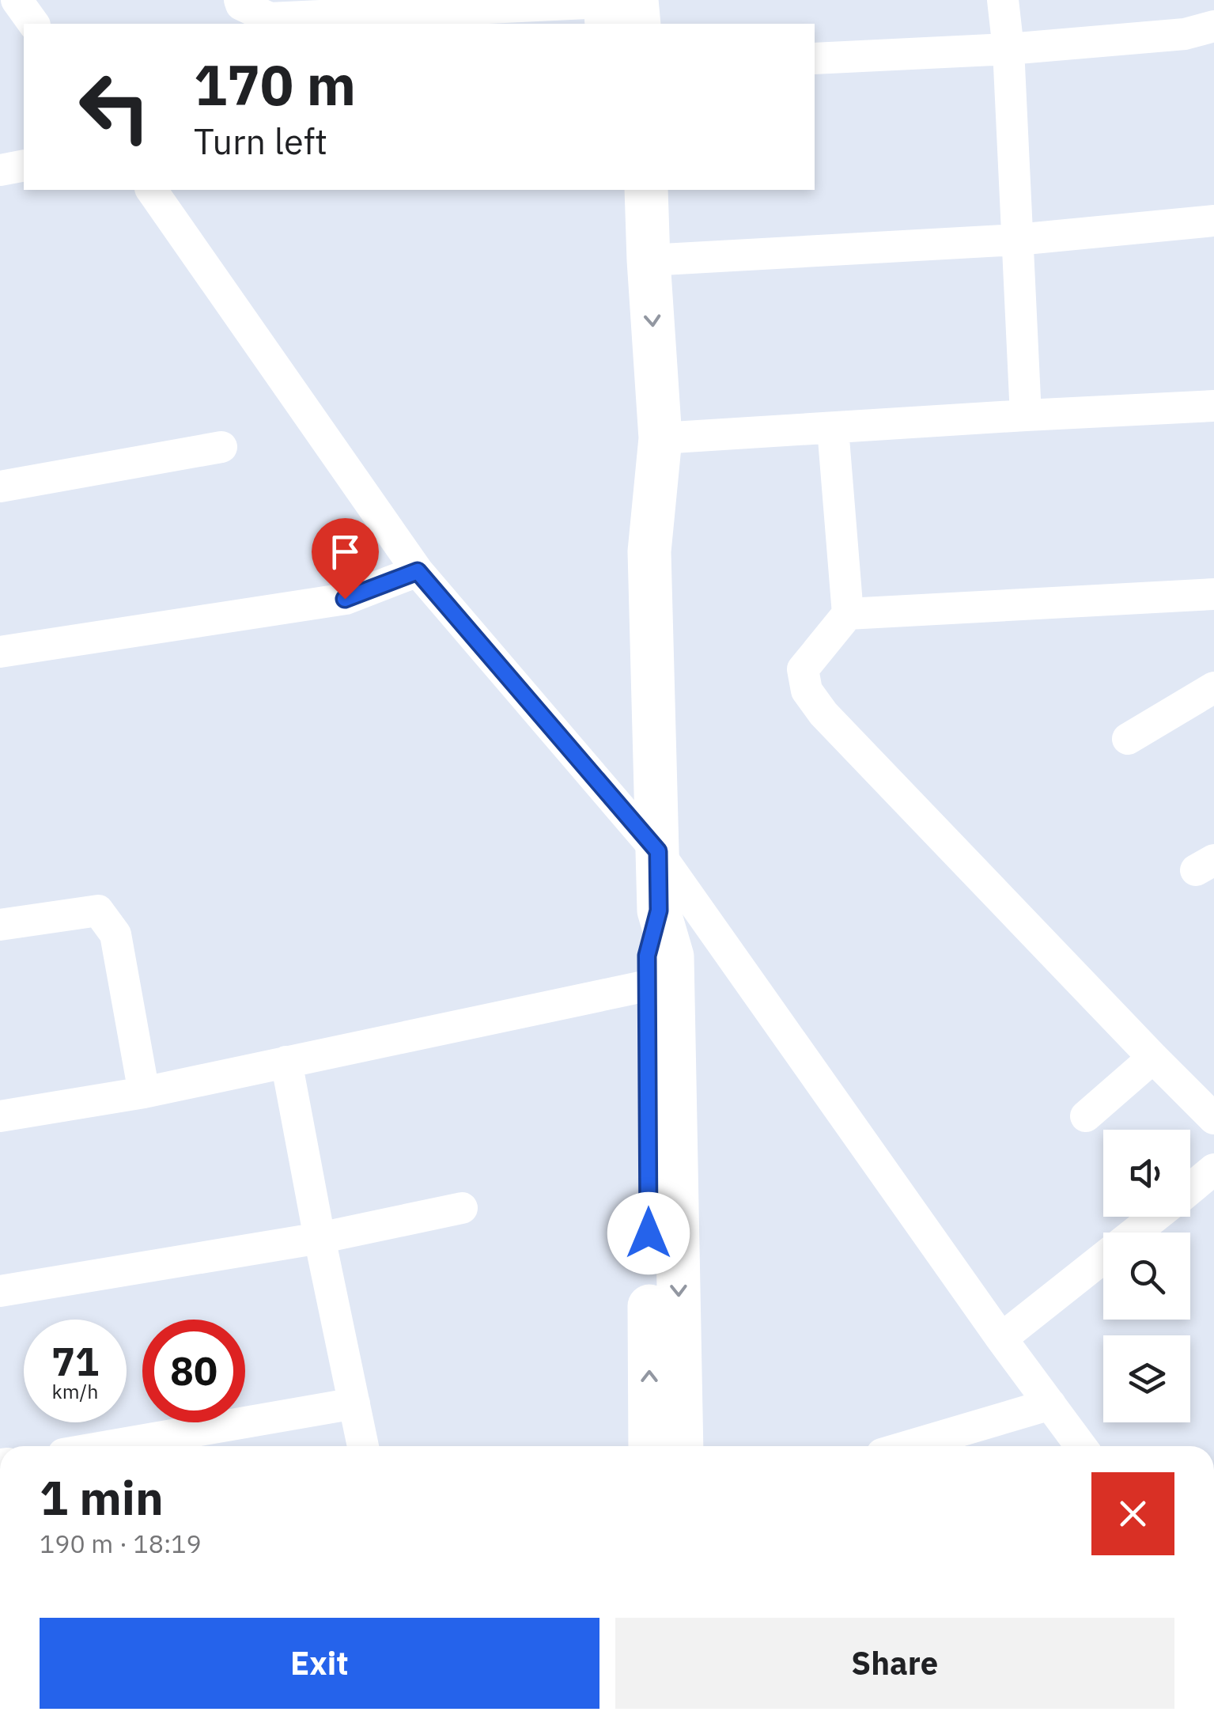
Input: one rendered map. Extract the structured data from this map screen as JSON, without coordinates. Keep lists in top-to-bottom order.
{
  "page": {
    "turn": ["170 m", "Turn left"],
    "speed": "71 km/h",
    "limit": "80",
    "heading": ["1 min", "190 m · 18:19"],
    "buttons": ["Exit", "Share"]
  }
}
